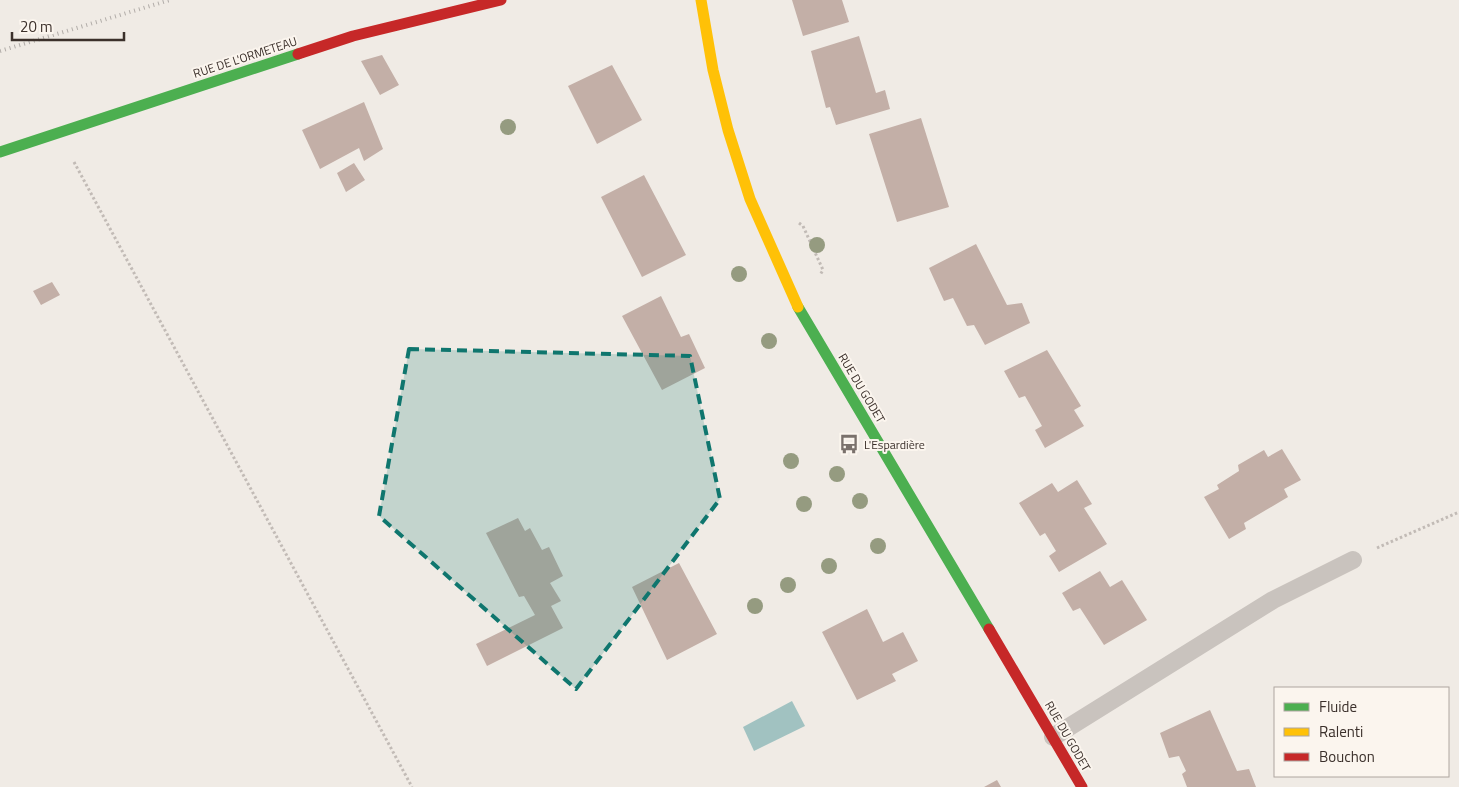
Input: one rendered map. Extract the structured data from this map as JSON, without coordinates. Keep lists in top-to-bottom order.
{
  "streets": {
    "street": ["RUE DE L'ORMETEAU", "RUE DU GODET"]
  },
  "places": {
    "bus stop": ["L'Espardière"]
  },
  "legend": ["Fluide", "Ralenti", "Bouchon"],
  "scale_bar": "20 m"
}
